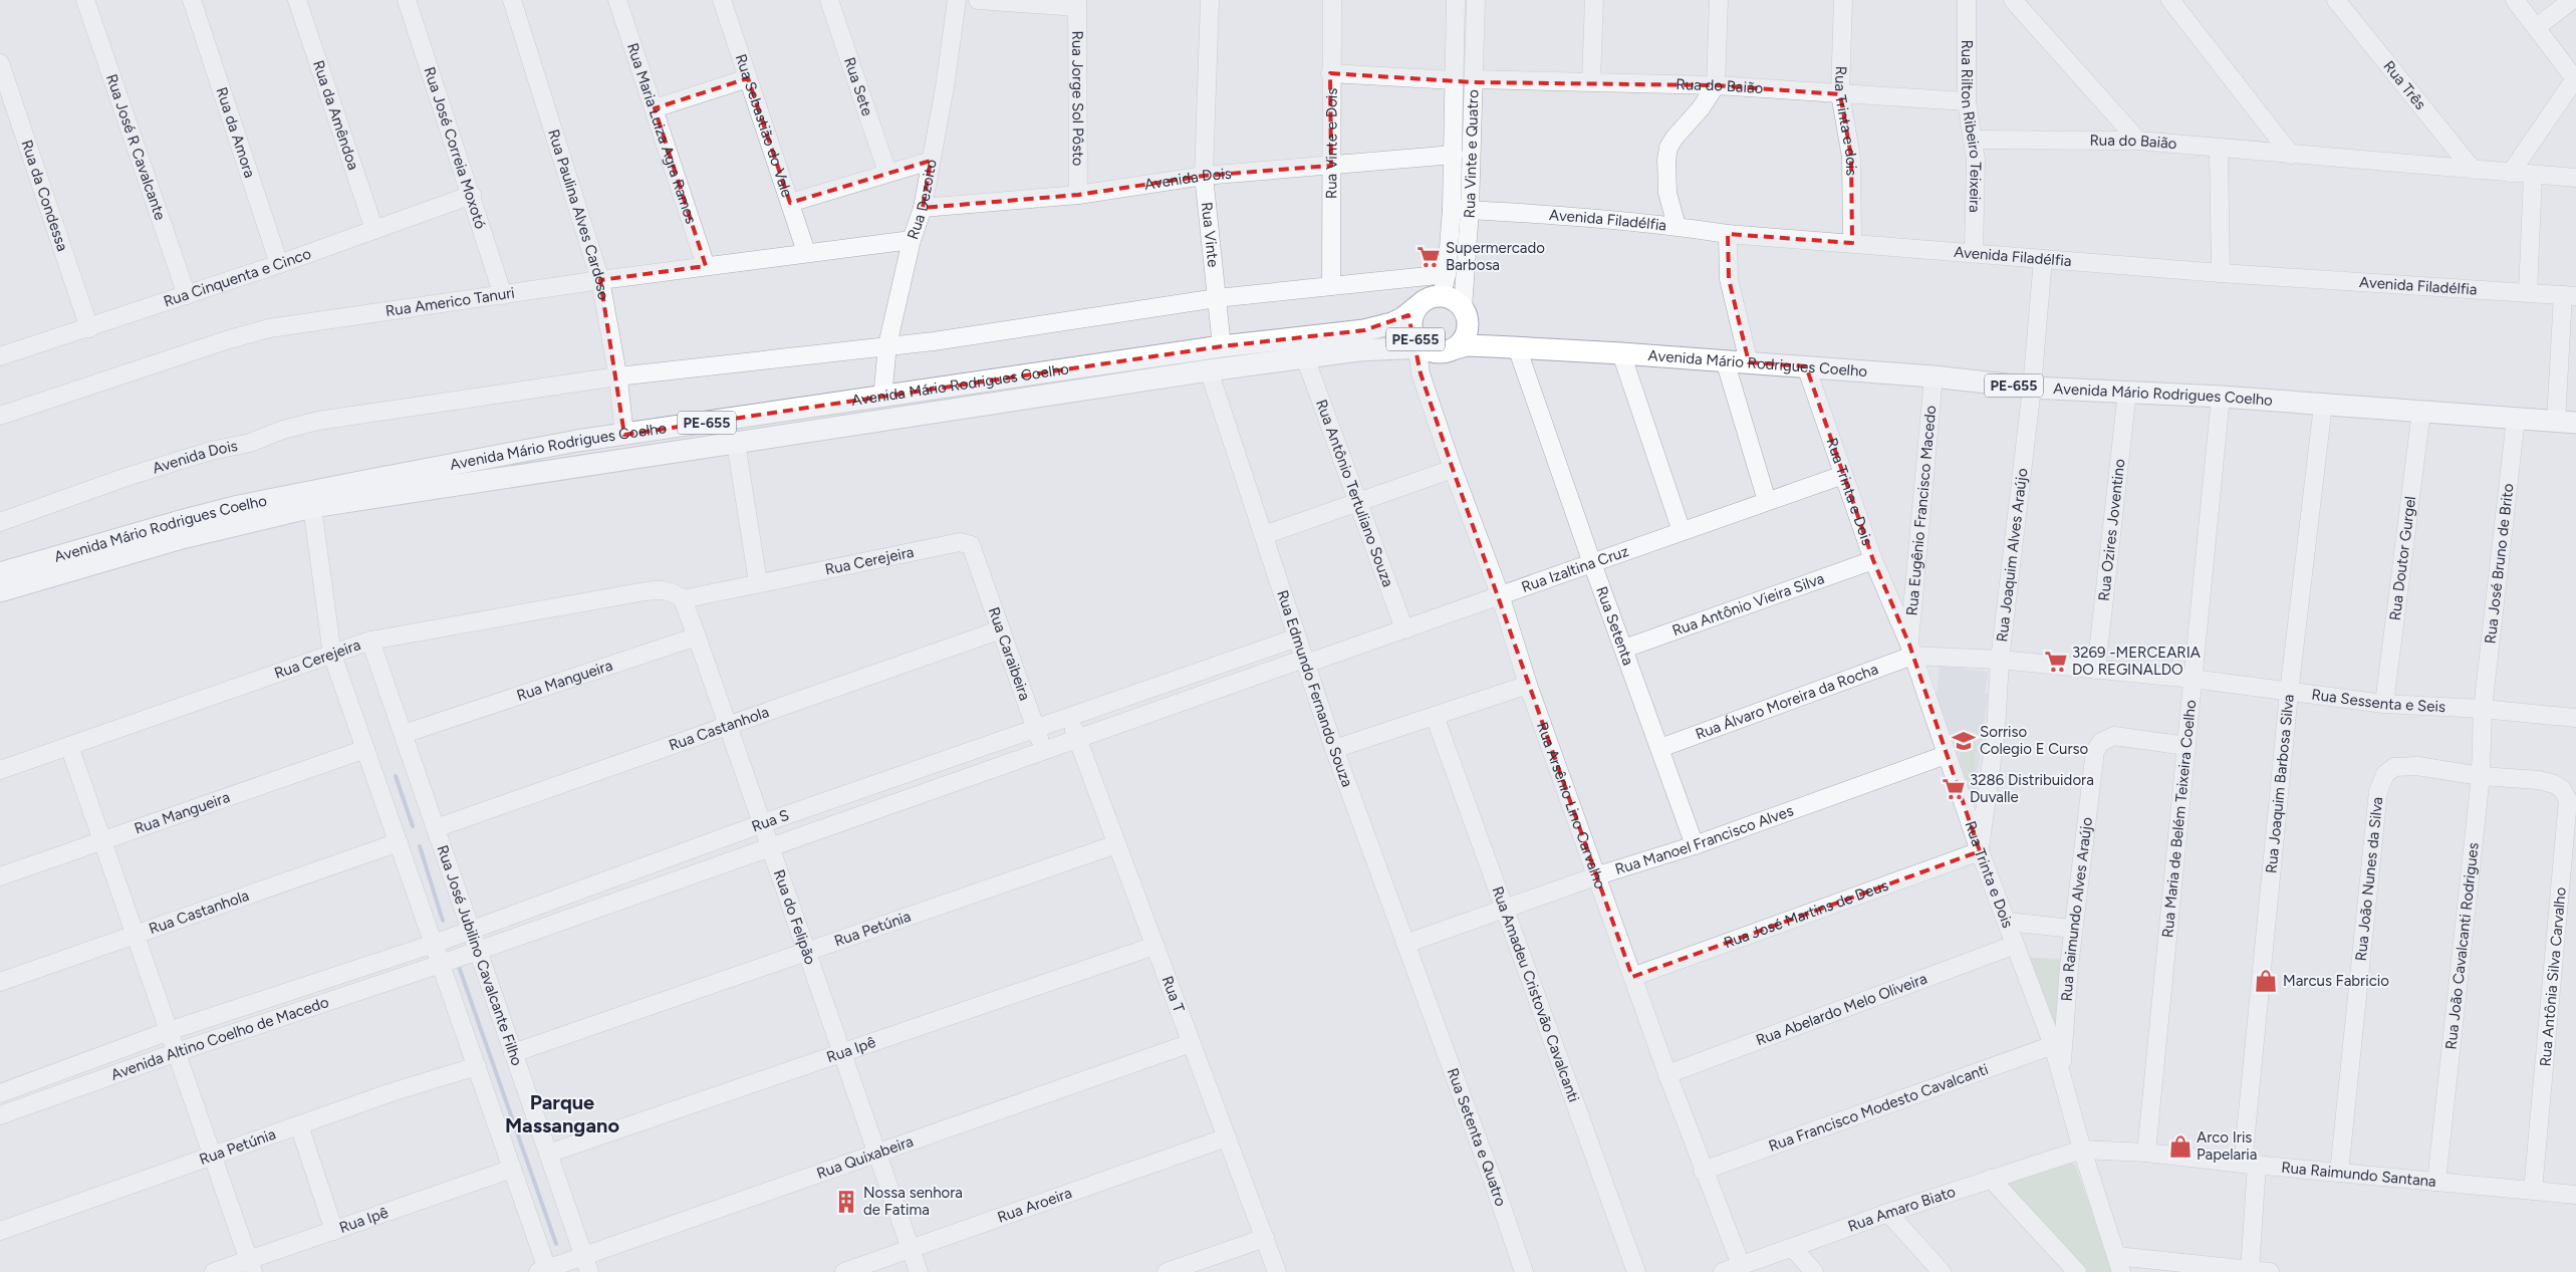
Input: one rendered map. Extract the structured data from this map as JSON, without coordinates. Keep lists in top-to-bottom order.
{
  "streets": {
    "main road": ["PE-655", "Avenida Mário Rodrigues Coelho"],
    "street": [
      "Rua Três",
      "Rua Sete",
      "Rua do Baião",
      "Rua Jorge Sol Pôsto",
      "Rua da Amêndoa",
      "Rua Trinta e dois",
      "Rua Sebastião do Vale",
      "Rua Rilton Ribeiro Teixeira",
      "Rua da Amora",
      "Rua Maria Luiza Agra Ramos",
      "Rua Vinte e Dois",
      "Rua José R Cavalcante",
      "Rua José Correia Moxotó",
      "Rua Vinte e Quatro",
      "Avenida Dois",
      "Rua da Condessa",
      "Rua Dezoito",
      "Rua Paulina Alves Cardoso",
      "Avenida Filadélfia",
      "Rua Vinte",
      "Rua Cinquenta e Cinco",
      "Rua Americo Tanuri",
      "Rua Antônio Tertuliano Souza",
      "Rua Trinta e Dois",
      "Rua Eugênio Francisco Macedo",
      "Rua Ozires Joventino",
      "Rua Joaquim Alves Araújo",
      "Rua Doutor Gurgel",
      "Rua Cerejeira",
      "Rua José Bruno de Brito",
      "Rua Izaltina Cruz",
      "Rua Antônio Vieira Silva",
      "Rua Setenta",
      "Rua Caraibeira",
      "Rua Mangueira",
      "Rua Edmundo Fernando Souza",
      "Rua Sessenta e Seis",
      "Rua Álvaro Moreira da Rocha",
      "Rua Castanhola",
      "Rua Joaquim Barbosa Silva",
      "Rua Arsênio Lino Carvalho",
      "Rua Maria de Belém Teixeira Coelho",
      "Rua S",
      "Rua Manoel Francisco Alves",
      "Rua João Nunes da Silva",
      "Rua Raimundo Alves Araújo",
      "Rua José Martins de Deus",
      "Rua do Felipão",
      "Rua Petúnia",
      "Rua João Cavalcanti Rodrigues",
      "Rua José Jubilino Cavalcante Filho",
      "Rua Antônia Silva Carvalho",
      "Rua T",
      "Rua Amadeu Cristovão Cavalcanti",
      "Rua Abelardo Melo Oliveira",
      "Avenida Altino Coelho de Macedo",
      "Rua Ipê",
      "Rua Francisco Modesto Cavalcanti",
      "Rua Setenta e Quatro",
      "Rua Quixabeira",
      "Rua Raimundo Santana",
      "Rua Aroeira",
      "Rua Amaro Biato"
    ]
  },
  "crossings": [
    ["Rua Três", "Rua do Baião"],
    ["Rua do Baião", "Rua Trinta e dois"],
    ["Rua do Baião", "Rua Rilton Ribeiro Teixeira"],
    ["Rua do Baião", "Rua Vinte e Quatro"],
    ["Rua Jorge Sol Pôsto", "Avenida Dois"],
    ["Rua da Amêndoa", "Rua Cinquenta e Cinco"],
    ["Rua Trinta e dois", "Avenida Filadélfia"],
    ["Rua Sebastião do Vale", "Rua Americo Tanuri"],
    ["Rua Rilton Ribeiro Teixeira", "Avenida Filadélfia"],
    ["Rua da Amora", "Rua Cinquenta e Cinco"],
    ["Rua Maria Luiza Agra Ramos", "Rua Americo Tanuri"],
    ["Rua Vinte e Dois", "Avenida Dois"],
    ["Rua José R Cavalcante", "Rua Cinquenta e Cinco"],
    ["Rua José Correia Moxotó", "Rua Cinquenta e Cinco"],
    ["Rua José Correia Moxotó", "Rua Americo Tanuri"],
    ["Rua Vinte e Quatro", "Avenida Dois"],
    ["Rua Vinte e Quatro", "Avenida Filadélfia"],
    ["Rua Vinte e Quatro", "PE-655"],
    ["Rua Vinte e Quatro", "Avenida Mário Rodrigues Coelho"],
    ["Rua Vinte e Quatro", "Rua Arsênio Lino Carvalho"],
    ["Avenida Dois", "Rua Dezoito"],
    ["Avenida Dois", "Rua Paulina Alves Cardoso"],
    ["Avenida Dois", "Rua Vinte"],
    ["Rua da Condessa", "Rua Cinquenta e Cinco"],
    ["Rua Dezoito", "Rua Americo Tanuri"],
    ["Rua Dezoito", "Avenida Mário Rodrigues Coelho"],
    ["Rua Paulina Alves Cardoso", "Rua Americo Tanuri"],
    ["Rua Paulina Alves Cardoso", "Avenida Mário Rodrigues Coelho"],
    ["Avenida Filadélfia", "Rua Joaquim Alves Araújo"],
    ["Rua Vinte", "Avenida Mário Rodrigues Coelho"],
    ["PE-655", "Avenida Mário Rodrigues Coelho"],
    ["PE-655", "Rua Arsênio Lino Carvalho"],
    ["Avenida Mário Rodrigues Coelho", "Rua Antônio Tertuliano Souza"],
    ["Avenida Mário Rodrigues Coelho", "Rua Trinta e Dois"],
    ["Avenida Mário Rodrigues Coelho", "Rua Eugênio Francisco Macedo"],
    ["Avenida Mário Rodrigues Coelho", "Rua Ozires Joventino"],
    ["Avenida Mário Rodrigues Coelho", "Rua Joaquim Alves Araújo"],
    ["Avenida Mário Rodrigues Coelho", "Rua Doutor Gurgel"],
    ["Avenida Mário Rodrigues Coelho", "Rua José Bruno de Brito"],
    ["Avenida Mário Rodrigues Coelho", "Rua Setenta"],
    ["Avenida Mário Rodrigues Coelho", "Rua Edmundo Fernando Souza"],
    ["Avenida Mário Rodrigues Coelho", "Rua Joaquim Barbosa Silva"],
    ["Avenida Mário Rodrigues Coelho", "Rua Arsênio Lino Carvalho"],
    ["Avenida Mário Rodrigues Coelho", "Rua Maria de Belém Teixeira Coelho"],
    ["Rua Antônio Tertuliano Souza", "Rua Izaltina Cruz"],
    ["Rua Trinta e Dois", "Rua Eugênio Francisco Macedo"],
    ["Rua Trinta e Dois", "Rua Joaquim Alves Araújo"],
    ["Rua Trinta e Dois", "Rua Izaltina Cruz"],
    ["Rua Trinta e Dois", "Rua Antônio Vieira Silva"],
    ["Rua Trinta e Dois", "Rua Sessenta e Seis"],
    ["Rua Trinta e Dois", "Rua Álvaro Moreira da Rocha"],
    ["Rua Trinta e Dois", "Rua Manoel Francisco Alves"],
    ["Rua Trinta e Dois", "Rua Raimundo Alves Araújo"],
    ["Rua Trinta e Dois", "Rua José Martins de Deus"],
    ["Rua Trinta e Dois", "Rua Abelardo Melo Oliveira"],
    ["Rua Trinta e Dois", "Rua Francisco Modesto Cavalcanti"],
    ["Rua Trinta e Dois", "Rua Raimundo Santana"],
    ["Rua Trinta e Dois", "Rua Amaro Biato"],
    ["Rua Eugênio Francisco Macedo", "Rua Sessenta e Seis"],
    ["Rua Eugênio Francisco Macedo", "Rua Álvaro Moreira da Rocha"],
    ["Rua Ozires Joventino", "Rua Sessenta e Seis"],
    ["Rua Joaquim Alves Araújo", "Rua Sessenta e Seis"],
    ["Rua Joaquim Alves Araújo", "Rua José Martins de Deus"],
    ["Rua Doutor Gurgel", "Rua Sessenta e Seis"],
    ["Rua Cerejeira", "Rua Caraibeira"],
    ["Rua Cerejeira", "Rua do Felipão"],
    ["Rua Cerejeira", "Rua José Jubilino Cavalcante Filho"],
    ["Rua José Bruno de Brito", "Rua Sessenta e Seis"],
    ["Rua José Bruno de Brito", "Rua João Cavalcanti Rodrigues"],
    ["Rua Izaltina Cruz", "Rua Setenta"],
    ["Rua Izaltina Cruz", "Rua Edmundo Fernando Souza"],
    ["Rua Izaltina Cruz", "Rua Arsênio Lino Carvalho"],
    ["Rua Izaltina Cruz", "Rua S"],
    ["Rua Izaltina Cruz", "Rua T"],
    ["Rua Antônio Vieira Silva", "Rua Setenta"],
    ["Rua Setenta", "Rua Álvaro Moreira da Rocha"],
    ["Rua Setenta", "Rua Manoel Francisco Alves"],
    ["Rua Caraibeira", "Rua Castanhola"],
    ["Rua Caraibeira", "Rua S"],
    ["Rua Mangueira", "Rua do Felipão"],
    ["Rua Mangueira", "Rua José Jubilino Cavalcante Filho"],
    ["Rua Edmundo Fernando Souza", "Rua S"],
    ["Rua Edmundo Fernando Souza", "Rua Manoel Francisco Alves"],
    ["Rua Edmundo Fernando Souza", "Rua Setenta e Quatro"],
    ["Rua Sessenta e Seis", "Rua Álvaro Moreira da Rocha"],
    ["Rua Sessenta e Seis", "Rua Joaquim Barbosa Silva"],
    ["Rua Sessenta e Seis", "Rua Maria de Belém Teixeira Coelho"],
    ["Rua Sessenta e Seis", "Rua João Cavalcanti Rodrigues"],
    ["Rua Castanhola", "Rua do Felipão"],
    ["Rua Castanhola", "Rua José Jubilino Cavalcante Filho"],
    ["Rua Joaquim Barbosa Silva", "Rua Raimundo Santana"],
    ["Rua Arsênio Lino Carvalho", "Rua Manoel Francisco Alves"],
    ["Rua Arsênio Lino Carvalho", "Rua José Martins de Deus"],
    ["Rua Arsênio Lino Carvalho", "Rua Abelardo Melo Oliveira"],
    ["Rua Arsênio Lino Carvalho", "Rua Francisco Modesto Cavalcanti"],
    ["Rua Arsênio Lino Carvalho", "Rua Amaro Biato"],
    ["Rua Maria de Belém Teixeira Coelho", "Rua Raimundo Alves Araújo"],
    ["Rua Maria de Belém Teixeira Coelho", "Rua Raimundo Santana"],
    ["Rua S", "Rua do Felipão"],
    ["Rua S", "Rua José Jubilino Cavalcante Filho"],
    ["Rua S", "Rua T"],
    ["Rua S", "Avenida Altino Coelho de Macedo"],
    ["Rua Manoel Francisco Alves", "Rua Amadeu Cristovão Cavalcanti"],
    ["Rua João Nunes da Silva", "Rua João Cavalcanti Rodrigues"],
    ["Rua João Nunes da Silva", "Rua Antônia Silva Carvalho"],
    ["Rua João Nunes da Silva", "Rua Raimundo Santana"],
    ["Rua do Felipão", "Rua Petúnia"],
    ["Rua do Felipão", "Rua Ipê"],
    ["Rua do Felipão", "Rua Quixabeira"],
    ["Rua do Felipão", "Rua Aroeira"],
    ["Rua Petúnia", "Rua José Jubilino Cavalcante Filho"],
    ["Rua Petúnia", "Rua T"],
    ["Rua João Cavalcanti Rodrigues", "Rua Antônia Silva Carvalho"],
    ["Rua João Cavalcanti Rodrigues", "Rua Raimundo Santana"],
    ["Rua José Jubilino Cavalcante Filho", "Rua Ipê"],
    ["Rua José Jubilino Cavalcante Filho", "Rua Quixabeira"],
    ["Rua Antônia Silva Carvalho", "Rua Raimundo Santana"],
    ["Rua T", "Rua Ipê"],
    ["Rua T", "Rua Quixabeira"],
    ["Rua T", "Rua Aroeira"],
    ["Rua Raimundo Santana", "Rua Amaro Biato"]
  ],
  "districts": ["Parque Massangano"],
  "places": {
    "supermarket": ["Supermercado Barbosa", "3269 -MERCEARIA DO REGINALDO", "3286 Distribuidora Duvalle"],
    "school or university": ["Sorriso Colegio E Curso"],
    "shop": ["Marcus Fabricio", "Arco Iris Papelaria"],
    "building": ["Nossa senhora de Fatima"]
  }
}
